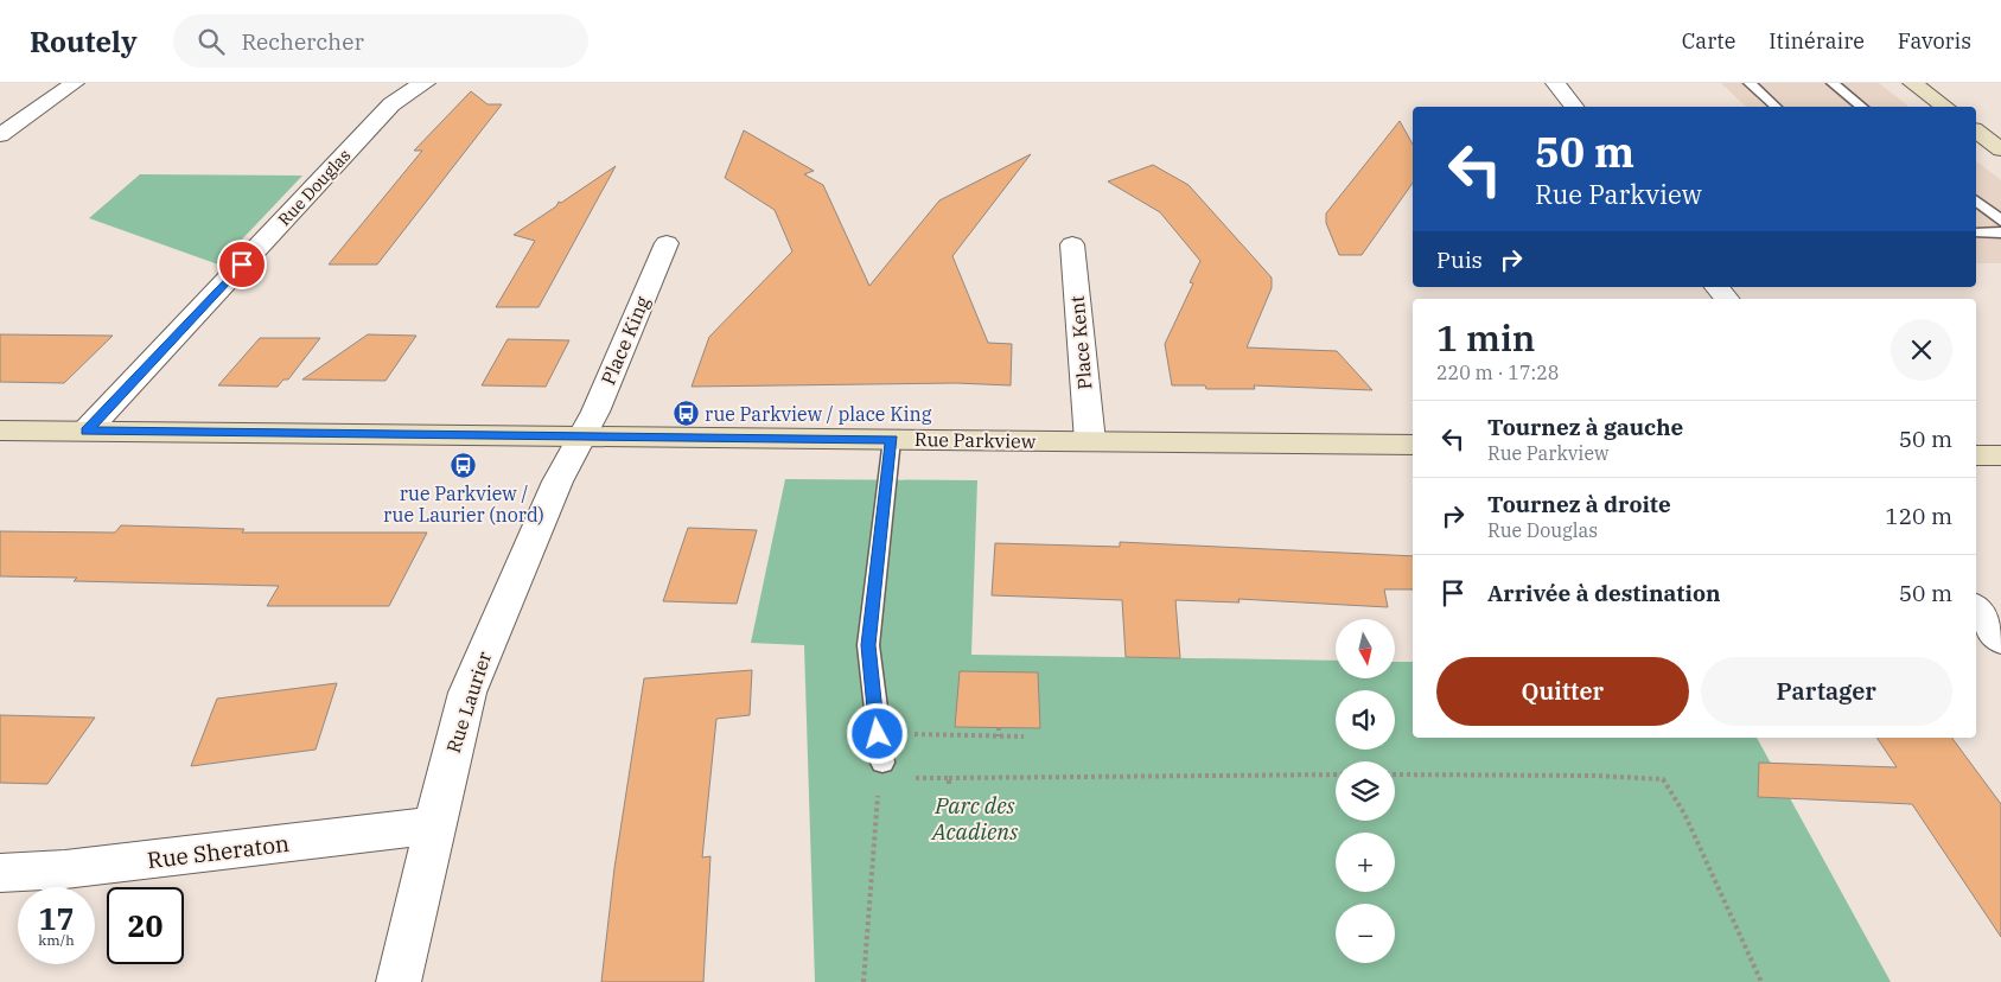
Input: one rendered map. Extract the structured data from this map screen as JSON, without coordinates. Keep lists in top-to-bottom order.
{
  "streets": {
    "street": [
      "Rue Douglas",
      "Place King",
      "Place Kent",
      "Rue Parkview",
      "Rue Laurier",
      "Rue Sheraton"
    ]
  },
  "crossings": [
    ["Rue Douglas", "Rue Parkview"],
    ["Place King", "Rue Parkview"],
    ["Place King", "Rue Laurier"],
    ["Place Kent", "Rue Parkview"],
    ["Rue Parkview", "Rue Laurier"],
    ["Rue Laurier", "Rue Sheraton"]
  ],
  "parks": ["Parc des Acadiens"],
  "places": {
    "bus stop": ["rue Parkview / place King", "rue Parkview / rue Laurier (nord)"]
  },
  "north": "bottom",
  "page": {
    "header": "Routely",
    "search": "Rechercher",
    "nav": ["Carte", "Itinéraire", "Favoris"],
    "turn": ["50 m", "Rue Parkview"],
    "then": "Puis",
    "heading": ["1 min", "220 m · 17:28"],
    "list": [
      {
        "name": "Tournez à gauche",
        "note": "Rue Parkview",
        "value": "50 m"
      },
      {
        "name": "Tournez à droite",
        "note": "Rue Douglas",
        "value": "120 m"
      },
      {
        "name": "Arrivée à destination",
        "value": "50 m"
      }
    ],
    "map_buttons": ["+", "−"],
    "buttons": ["Quitter", "Partager"],
    "speed": "17 km/h",
    "limit": "20"
  }
}
